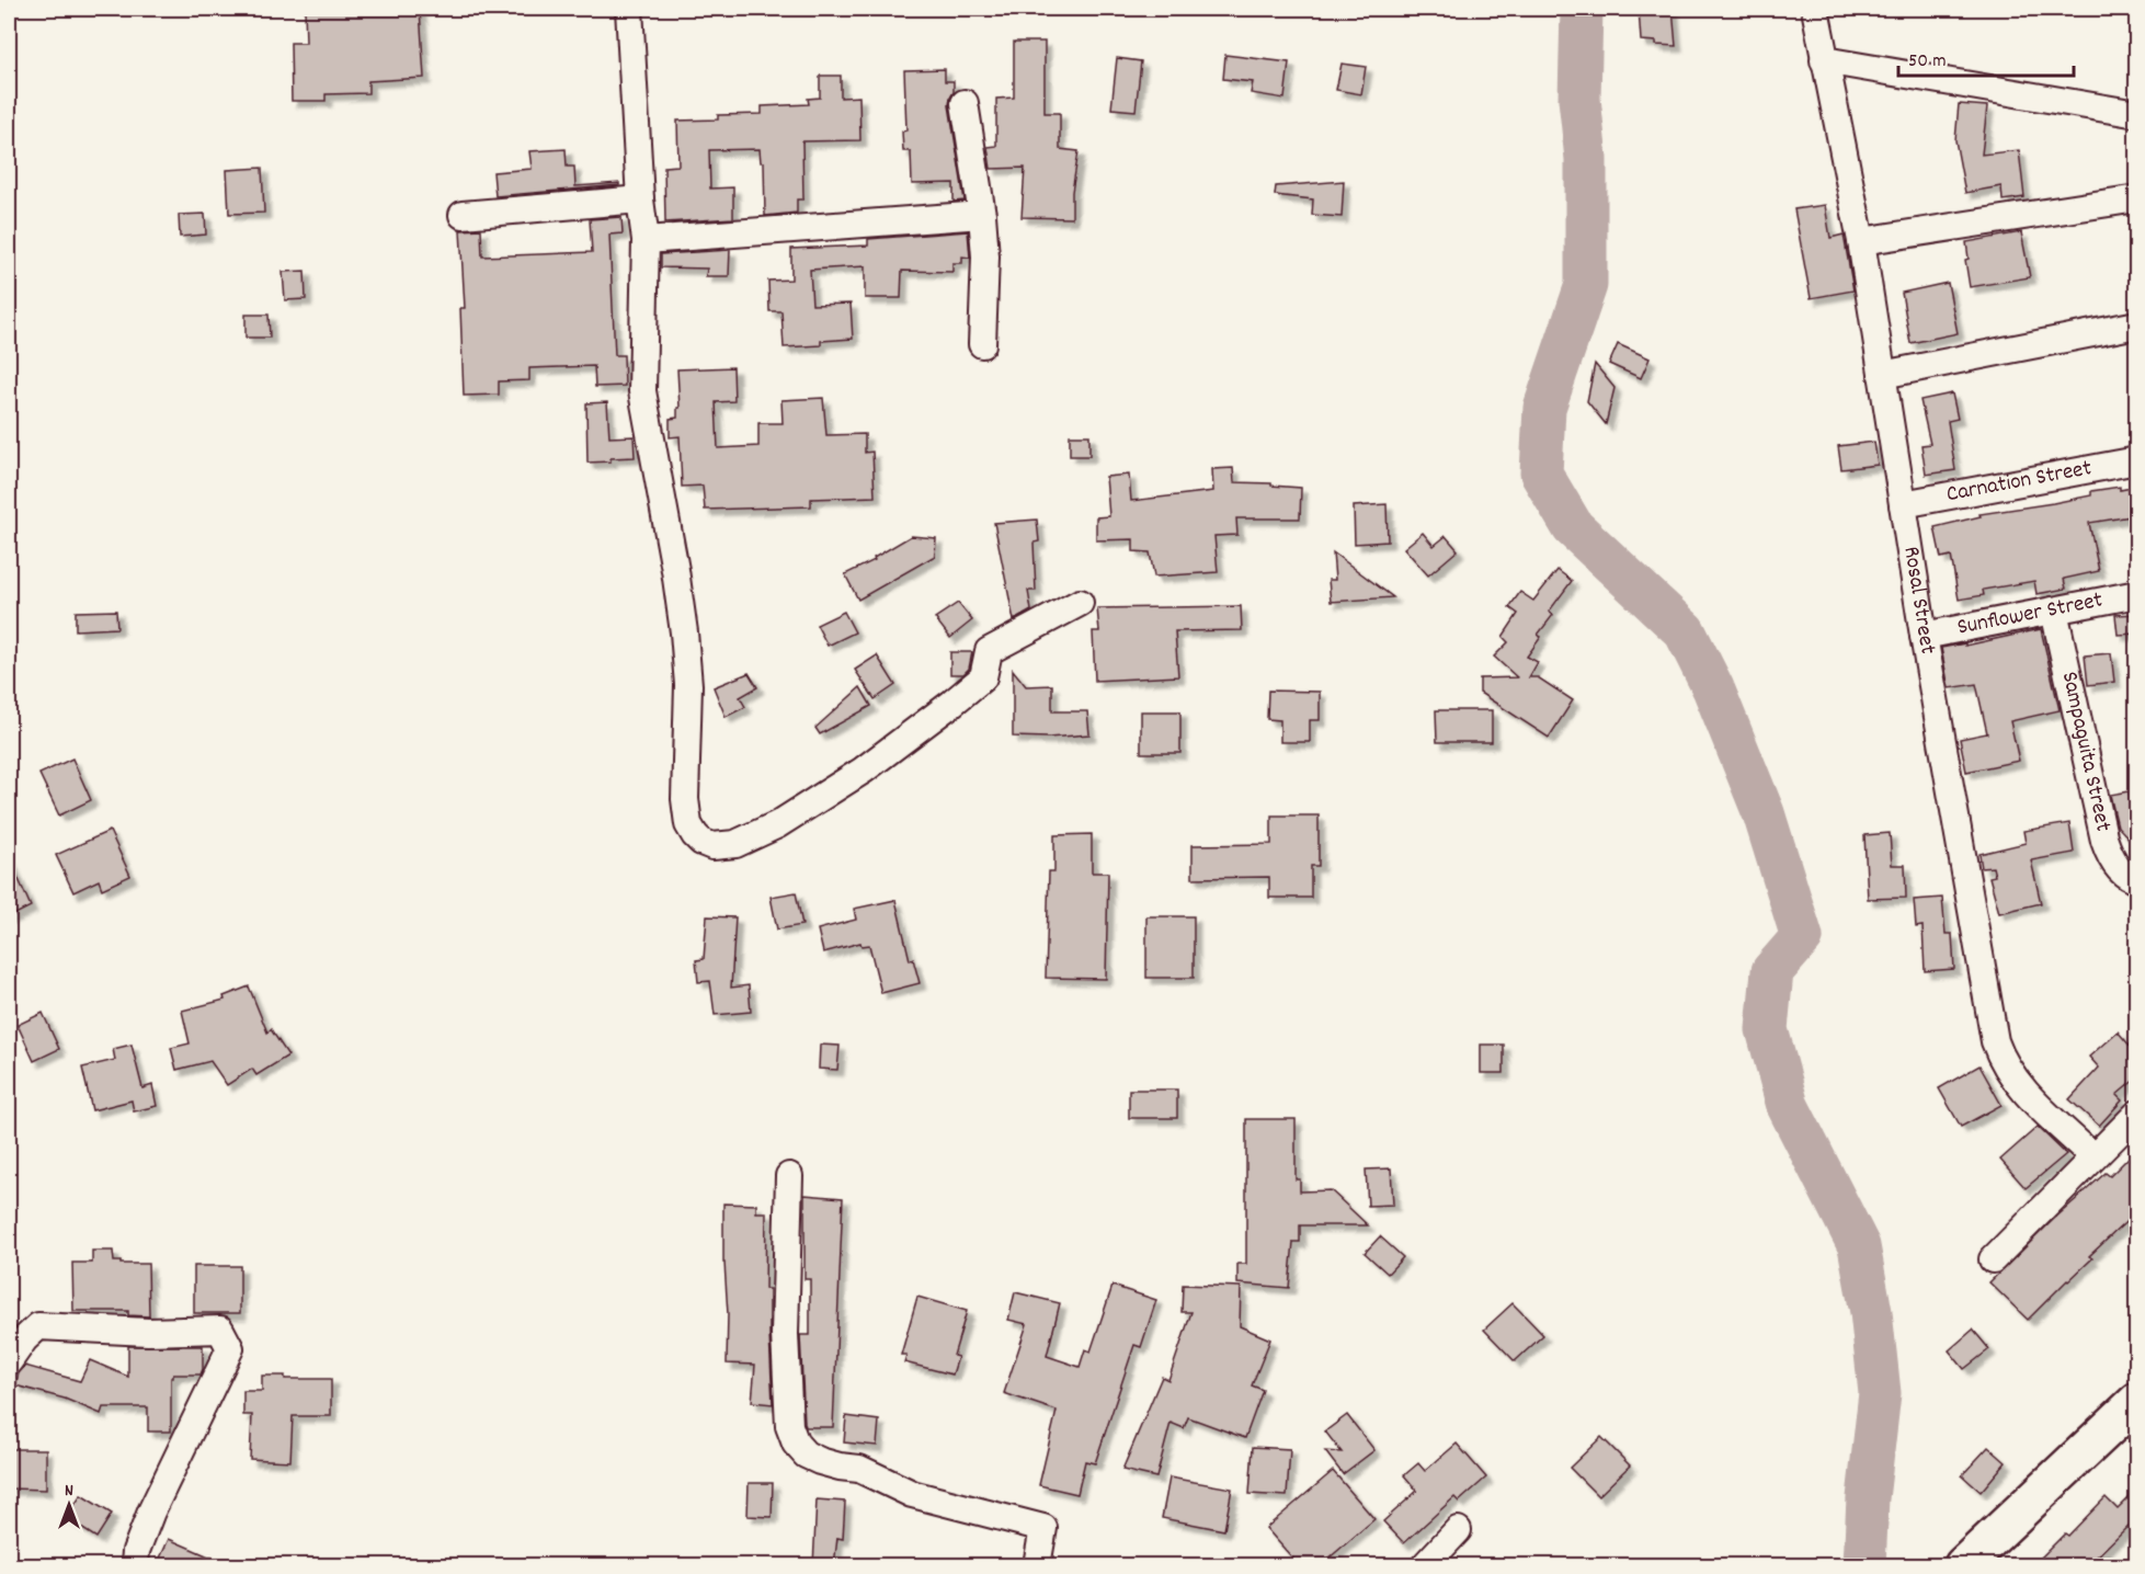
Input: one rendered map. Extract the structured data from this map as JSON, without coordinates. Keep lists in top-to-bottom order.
{
  "streets": {
    "street": [
      "Carnation Street",
      "Rosal Street",
      "Sunflower Street",
      "Sampaguita Street"
    ]
  },
  "crossings": [
    ["Carnation Street", "Rosal Street"],
    ["Rosal Street", "Sunflower Street"],
    ["Sunflower Street", "Sampaguita Street"]
  ],
  "scale_bar": "50 m",
  "north": "top"
}
